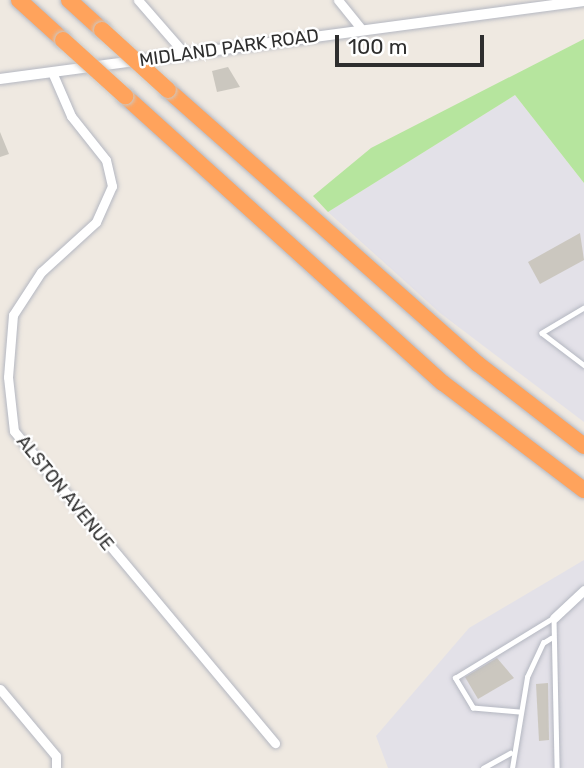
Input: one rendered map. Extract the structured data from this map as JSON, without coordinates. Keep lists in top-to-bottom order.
{
  "streets": {
    "street": ["MIDLAND PARK ROAD", "ALSTON AVENUE"]
  },
  "crossings": [
    ["MIDLAND PARK ROAD", "ALSTON AVENUE"]
  ],
  "scale_bar": "100 m"
}
